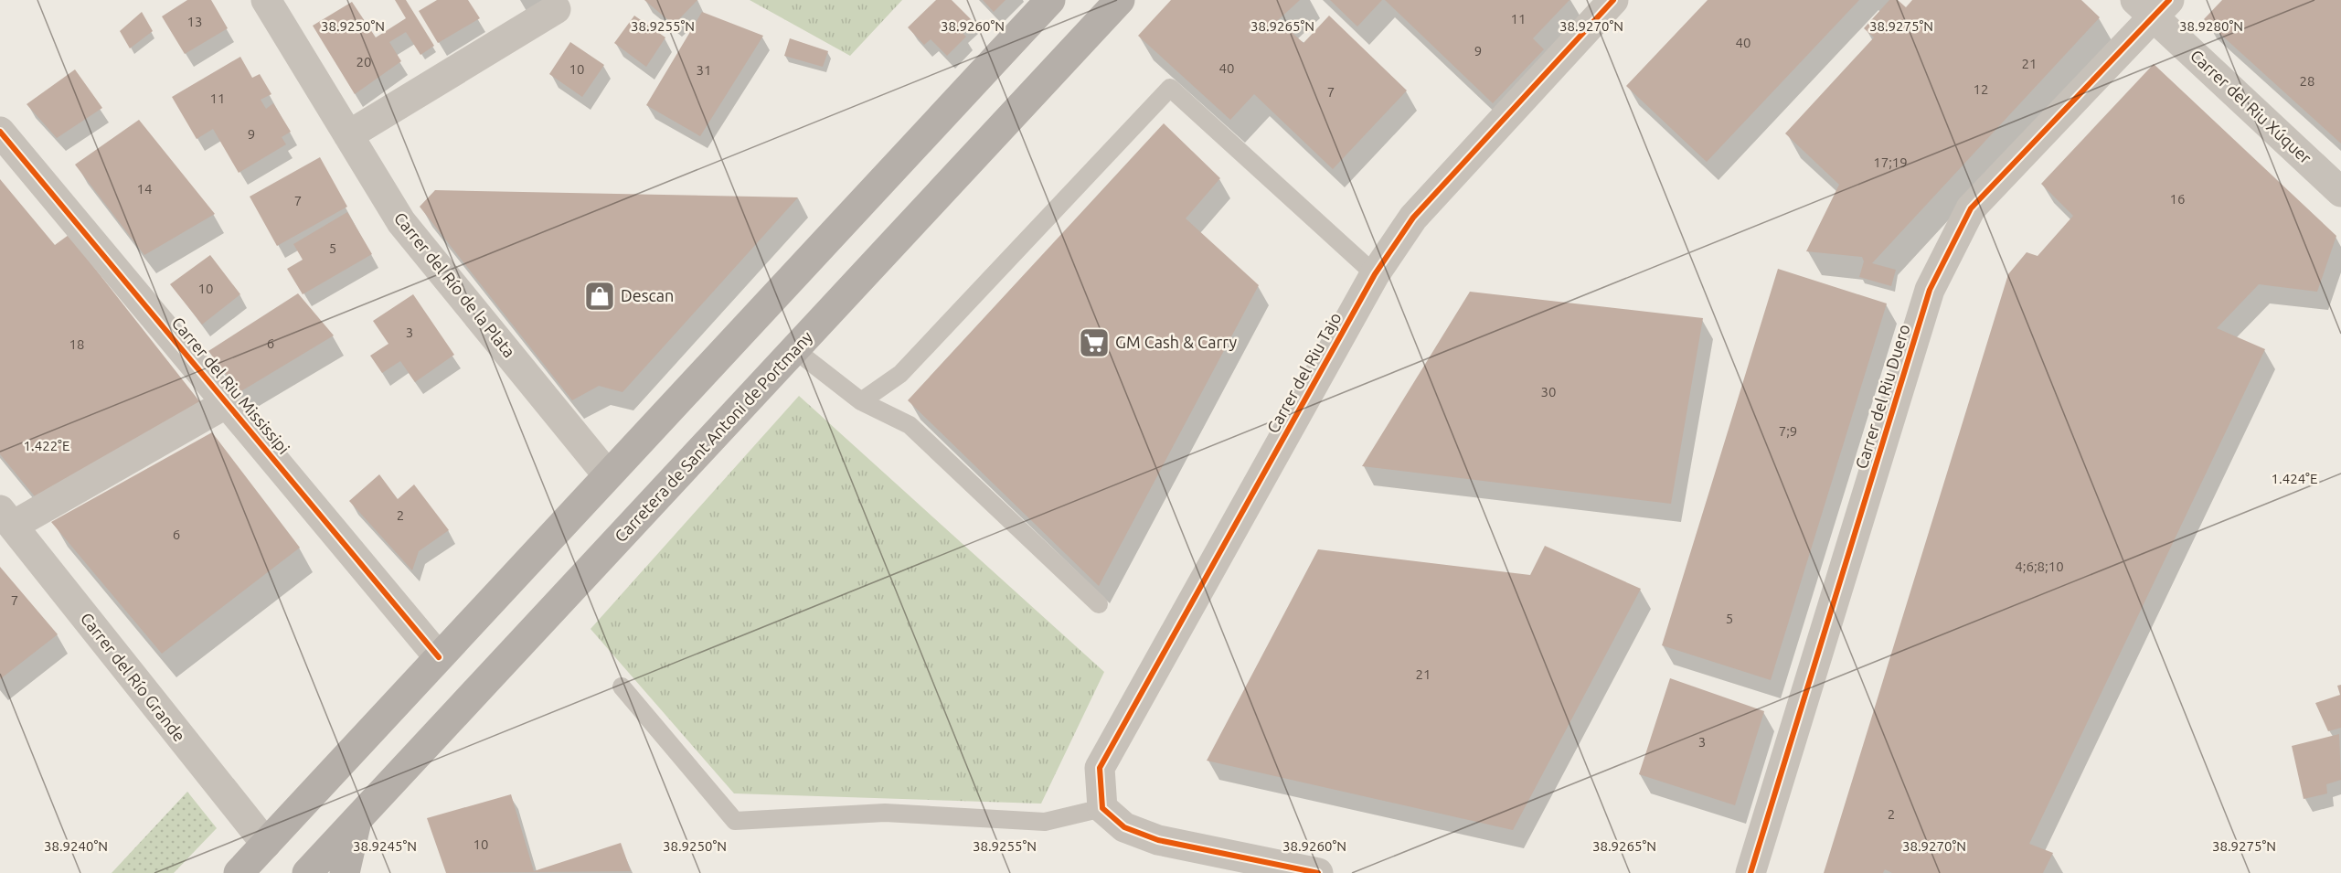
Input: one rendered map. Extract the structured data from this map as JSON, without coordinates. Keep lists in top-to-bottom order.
{
  "streets": {
    "main road": ["Carretera de Sant Antoni de Portmany"],
    "street": [
      "Carrer del Riu Xúquer",
      "Carrer del Río de la Plata",
      "Carrer del Riu Tajo",
      "Carrer del Riu Mississipi",
      "Carrer del Riu Duero",
      "Carrer del Río Grande"
    ]
  },
  "crossings": [
    ["Carrer del Riu Xúquer", "Carrer del Riu Duero"]
  ],
  "places": {
    "shop": ["Descan"],
    "supermarket": ["GM Cash & Carry"]
  },
  "house_numbers": [
    "11",
    "13",
    "40",
    "9",
    "20",
    "21",
    "40",
    "10",
    "31",
    "28",
    "12",
    "7",
    "11",
    "9",
    "17;19",
    "14",
    "16",
    "7",
    "5",
    "10",
    "3",
    "6",
    "18",
    "30",
    "7;9",
    "2",
    "6",
    "4;6;8;10",
    "7",
    "5",
    "21",
    "3",
    "2",
    "10"
  ],
  "coordinates": [
    "38.9265°N",
    "38.9280°N",
    "38.9250°N",
    "38.9255°N",
    "38.9260°N",
    "38.9270°N",
    "38.9275°N",
    "1.422°E",
    "1.424°E",
    "38.9240°N",
    "38.9245°N"
  ]
}
